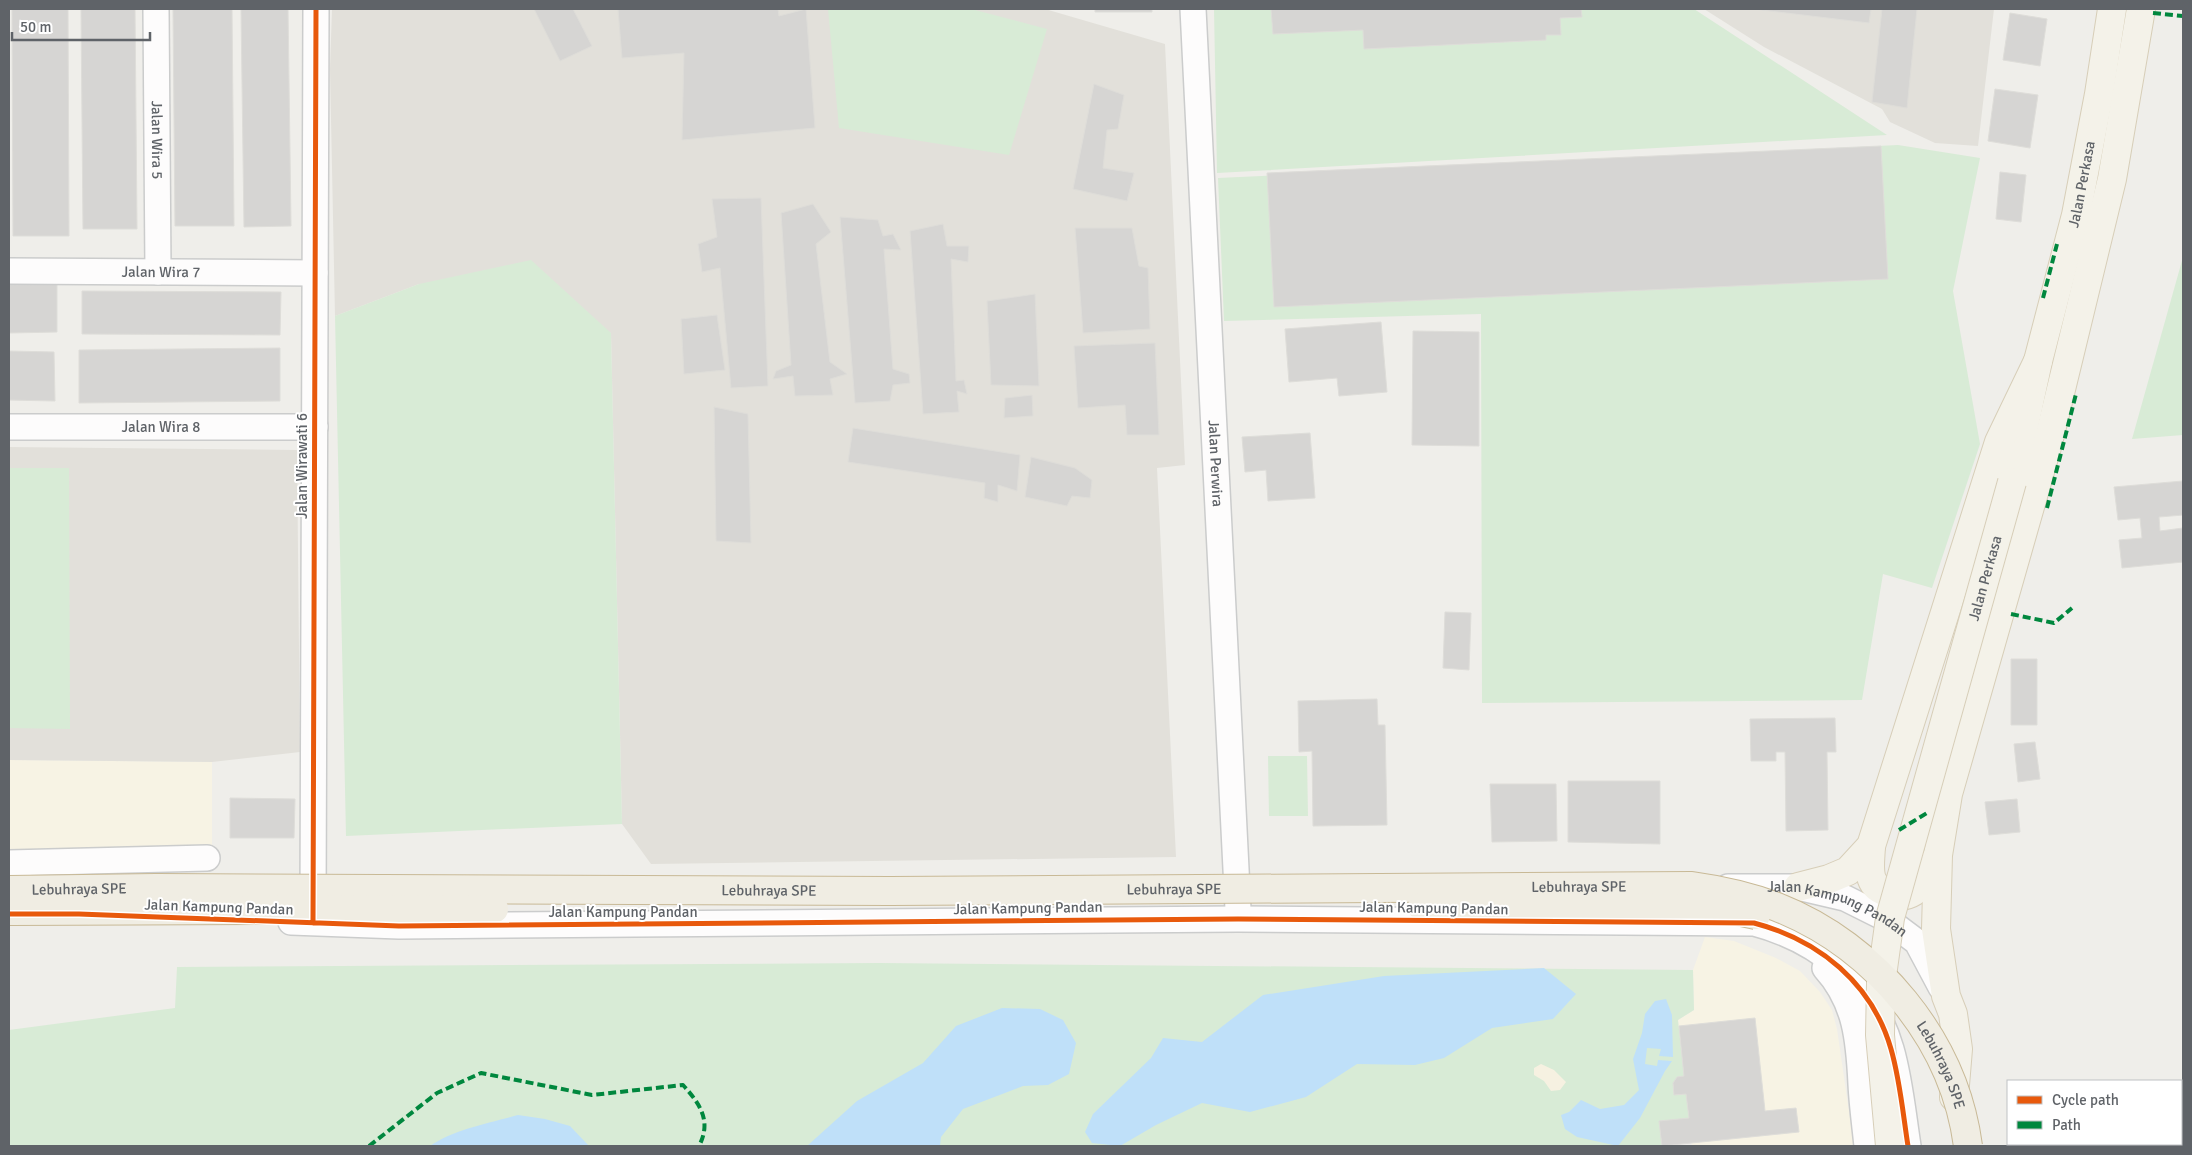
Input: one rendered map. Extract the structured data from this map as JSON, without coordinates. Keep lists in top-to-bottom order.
{
  "streets": {
    "highway": ["Lebuhraya SPE"],
    "main road": ["Jalan Perkasa", "Jalan Kampung Pandan"],
    "street": [
      "Jalan Wira 5",
      "Jalan Wira 7",
      "Jalan Wira 8",
      "Jalan Perwira",
      "Jalan Wirawati 6"
    ]
  },
  "crossings": [
    ["Jalan Wira 5", "Jalan Wira 7"],
    ["Jalan Perkasa", "Jalan Kampung Pandan"],
    ["Jalan Wira 7", "Jalan Wirawati 6"],
    ["Jalan Wira 8", "Jalan Wirawati 6"],
    ["Jalan Perwira", "Jalan Kampung Pandan"],
    ["Jalan Wirawati 6", "Jalan Kampung Pandan"],
    ["Lebuhraya SPE", "Jalan Kampung Pandan"]
  ],
  "legend": ["Cycle path", "Path"],
  "scale_bar": "50 m"
}
